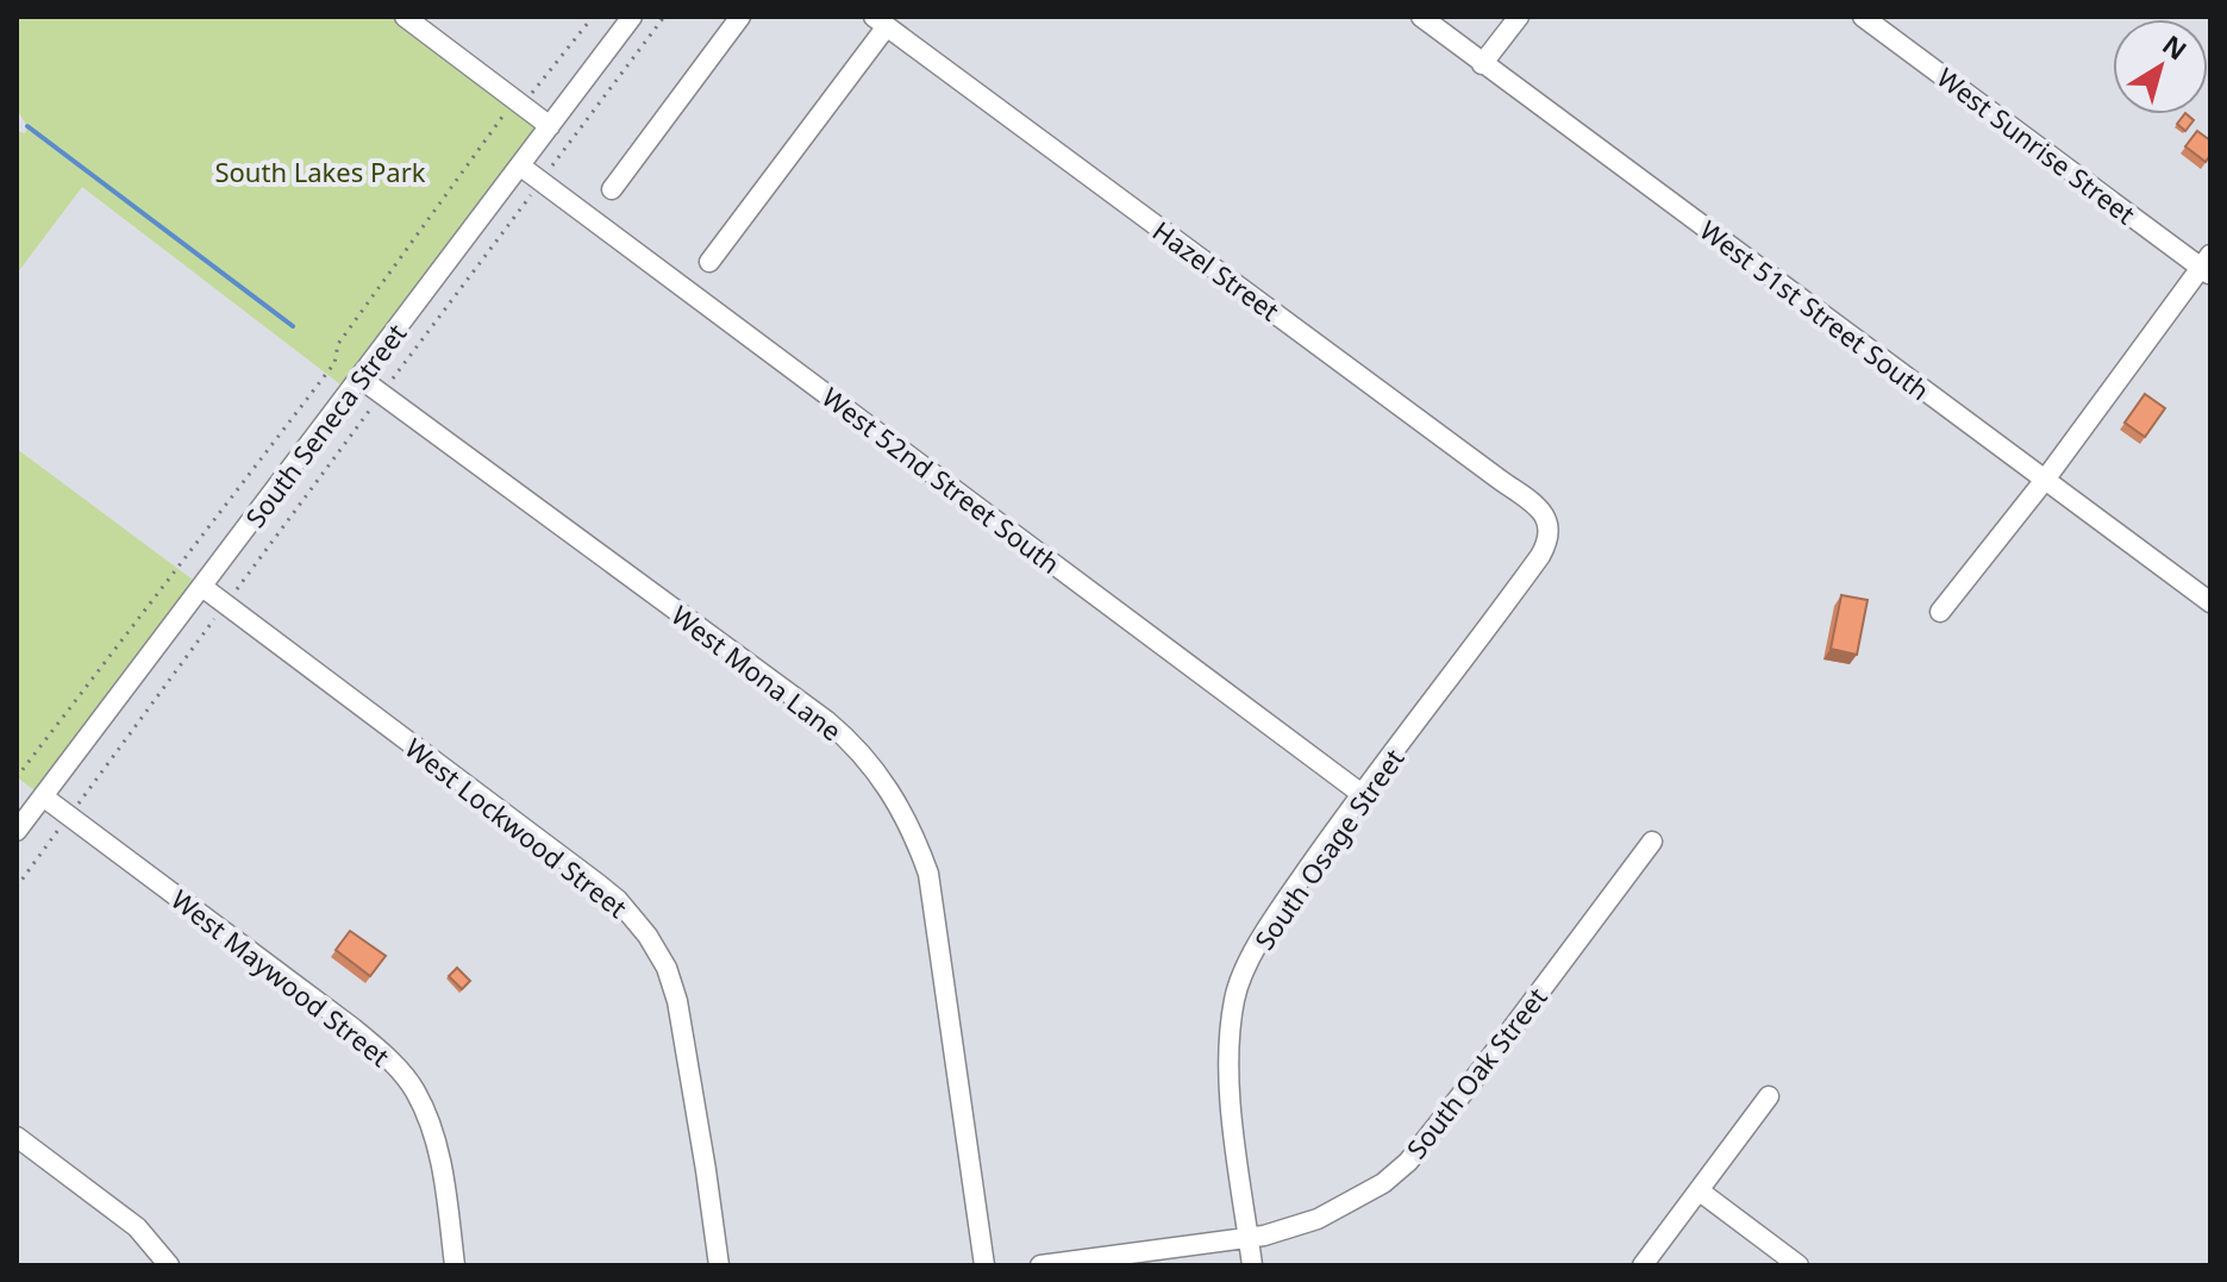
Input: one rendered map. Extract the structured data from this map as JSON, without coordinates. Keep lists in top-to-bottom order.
{
  "streets": {
    "street": [
      "West Sunrise Street",
      "Hazel Street",
      "West 51st Street South",
      "South Seneca Street",
      "West 52nd Street South",
      "West Mona Lane",
      "West Lockwood Street",
      "South Osage Street",
      "West Maywood Street",
      "South Oak Street"
    ]
  },
  "crossings": [
    ["Hazel Street", "South Osage Street"],
    ["South Seneca Street", "West 52nd Street South"],
    ["South Seneca Street", "West Mona Lane"],
    ["South Seneca Street", "West Lockwood Street"],
    ["South Seneca Street", "West Maywood Street"],
    ["West 52nd Street South", "South Osage Street"],
    ["South Osage Street", "South Oak Street"]
  ],
  "parks": ["South Lakes Park"],
  "north": "top right"
}
